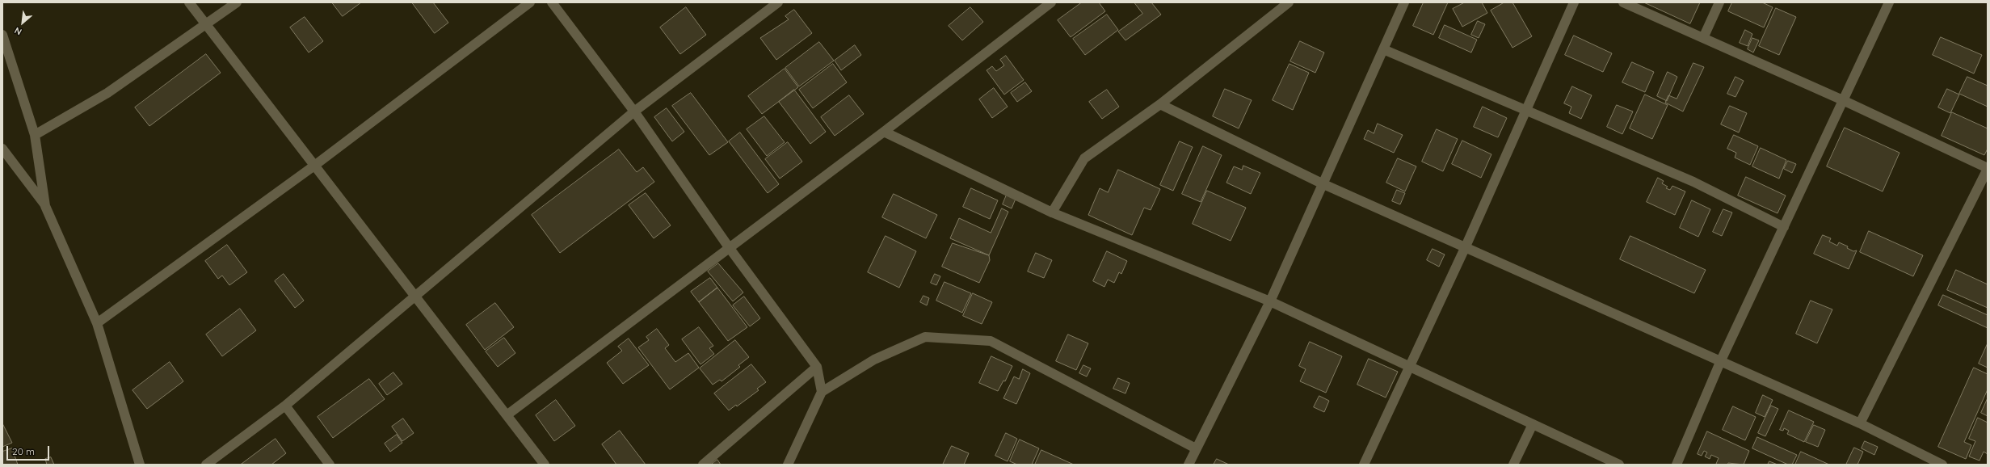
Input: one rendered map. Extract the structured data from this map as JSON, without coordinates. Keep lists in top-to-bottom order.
{
  "scale_bar": "20 m",
  "north": "bottom left"
}
